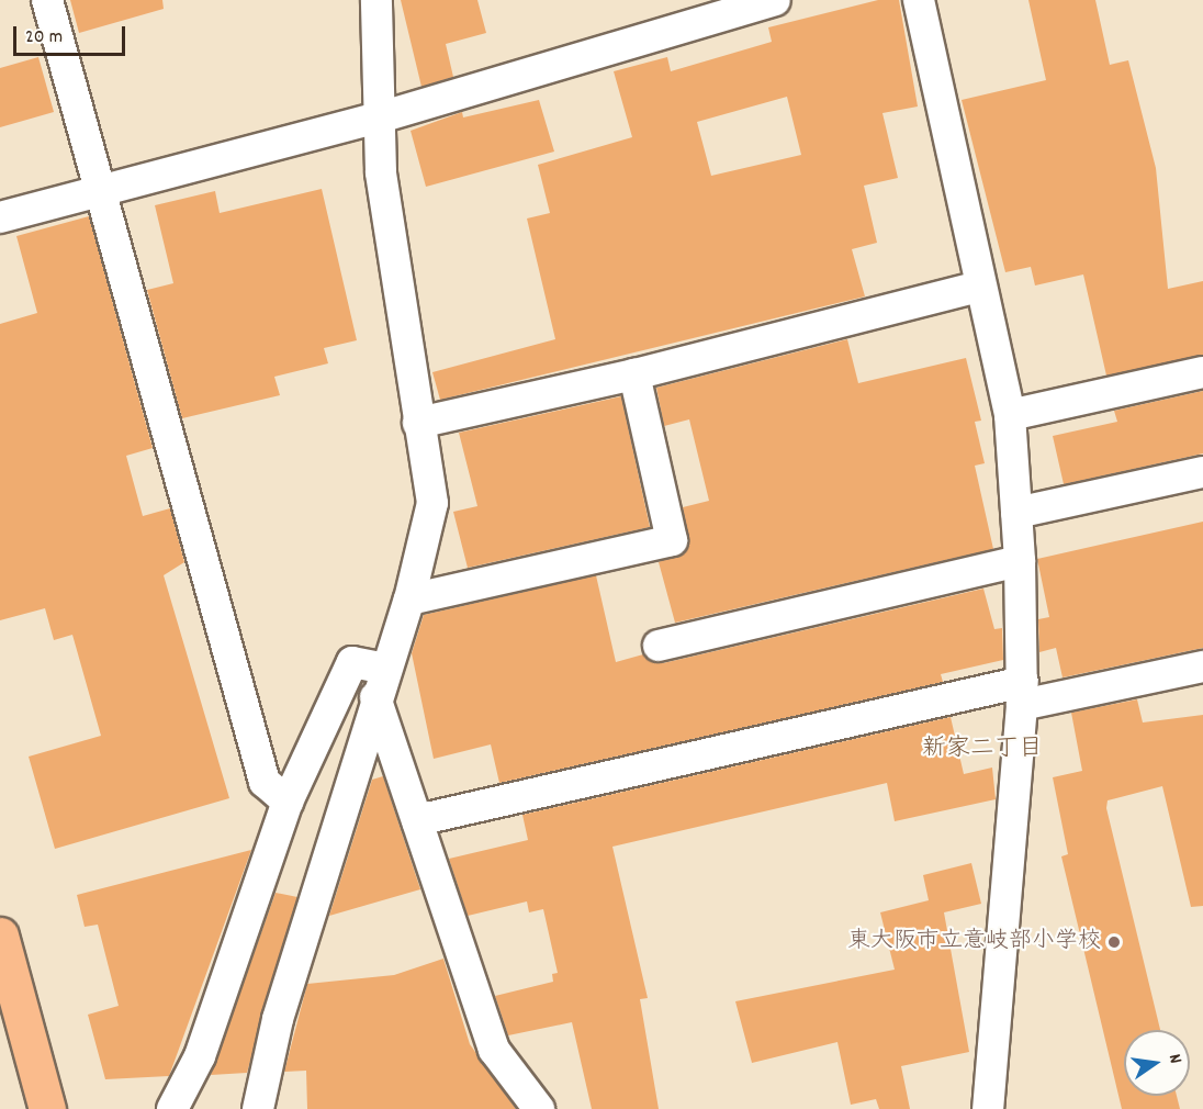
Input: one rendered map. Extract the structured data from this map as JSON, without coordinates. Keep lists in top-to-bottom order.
{
  "districts": ["新家二丁目"],
  "places": ["東大阪市立意岐部小学校"],
  "scale_bar": "20 m",
  "north": "right"
}
